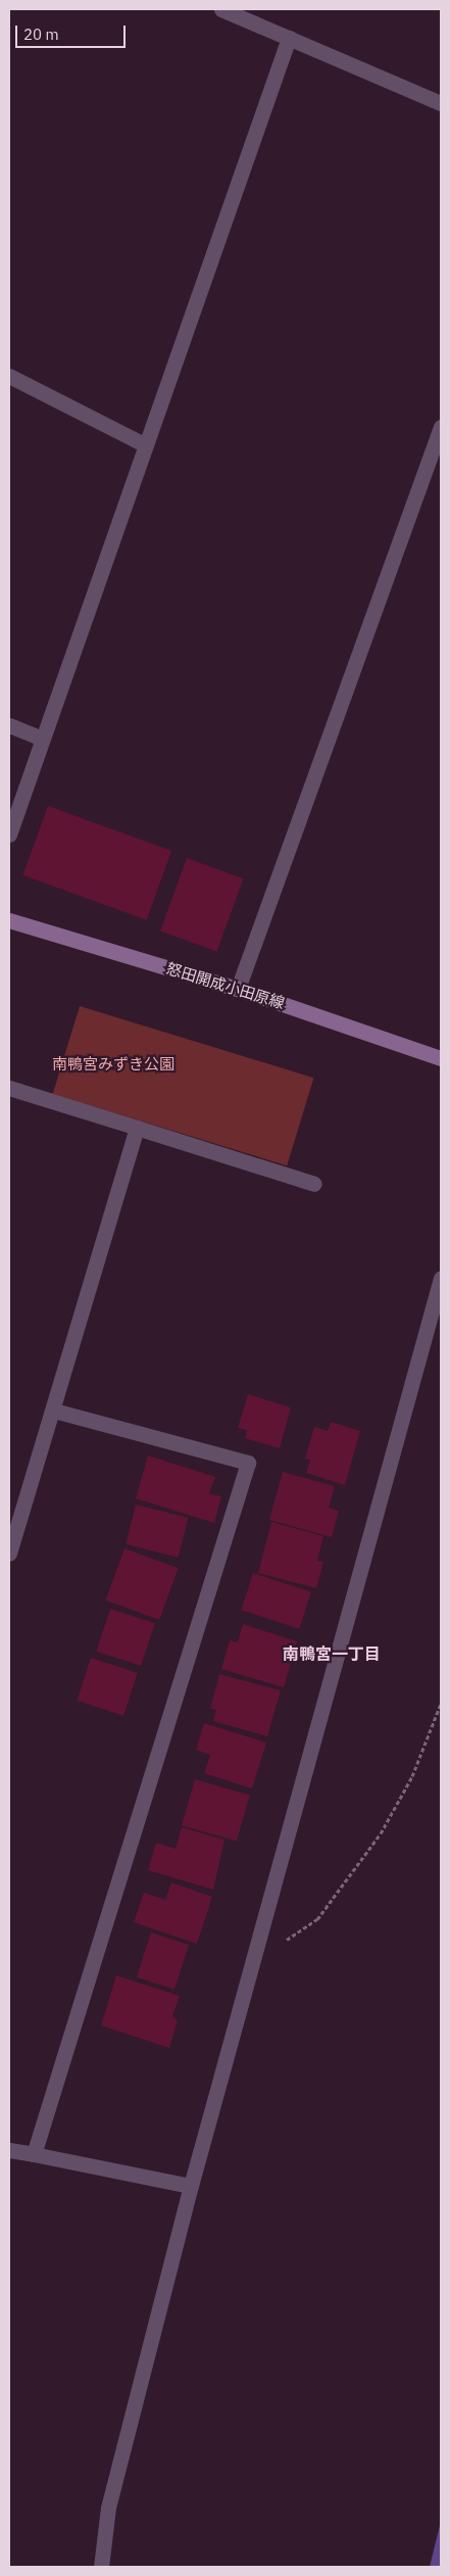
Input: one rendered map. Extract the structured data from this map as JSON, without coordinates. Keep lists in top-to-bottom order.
{
  "streets": {
    "main road": ["怒田開成小田原線"]
  },
  "districts": ["南鴨宮一丁目"],
  "parks": ["南鴨宮みずき公園"],
  "scale_bar": "20 m"
}
